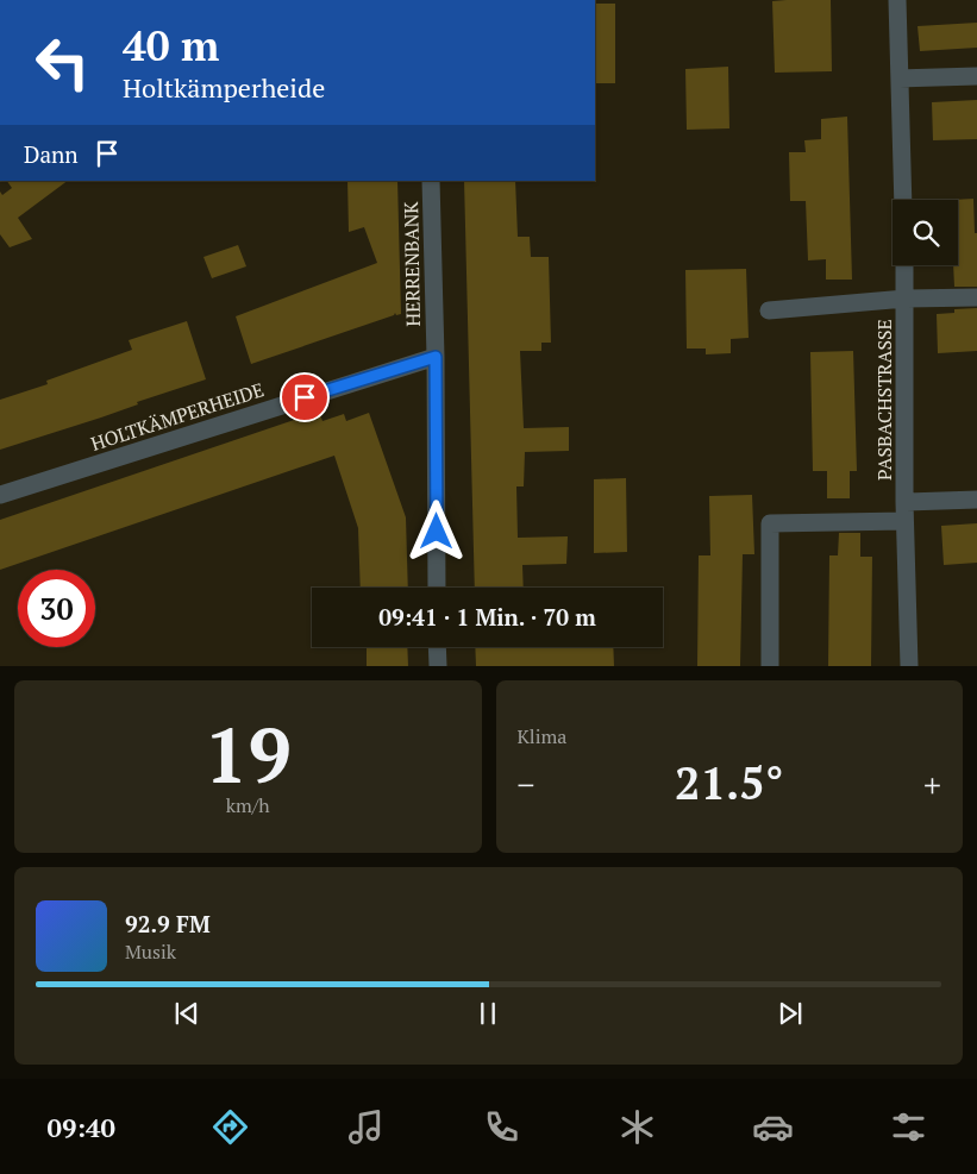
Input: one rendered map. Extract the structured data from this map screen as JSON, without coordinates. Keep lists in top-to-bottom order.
{
  "streets": {
    "street": ["HERRENBANK", "PASBACHSTRASSE", "HOLTKÄMPERHEIDE"]
  },
  "crossings": [
    ["HERRENBANK", "HOLTKÄMPERHEIDE"]
  ],
  "page": {
    "turn": ["40 m", "Holtkämperheide"],
    "then": "Dann",
    "limit": "30",
    "trip": "09:41 · 1 Min. · 70 m",
    "tile": [
      ["19", "km/h"],
      "Klima"
    ],
    "heat": ["−", "21.5°", "+"],
    "song": ["92.9 FM", "Musik"],
    "tabs": "09:40"
  }
}
